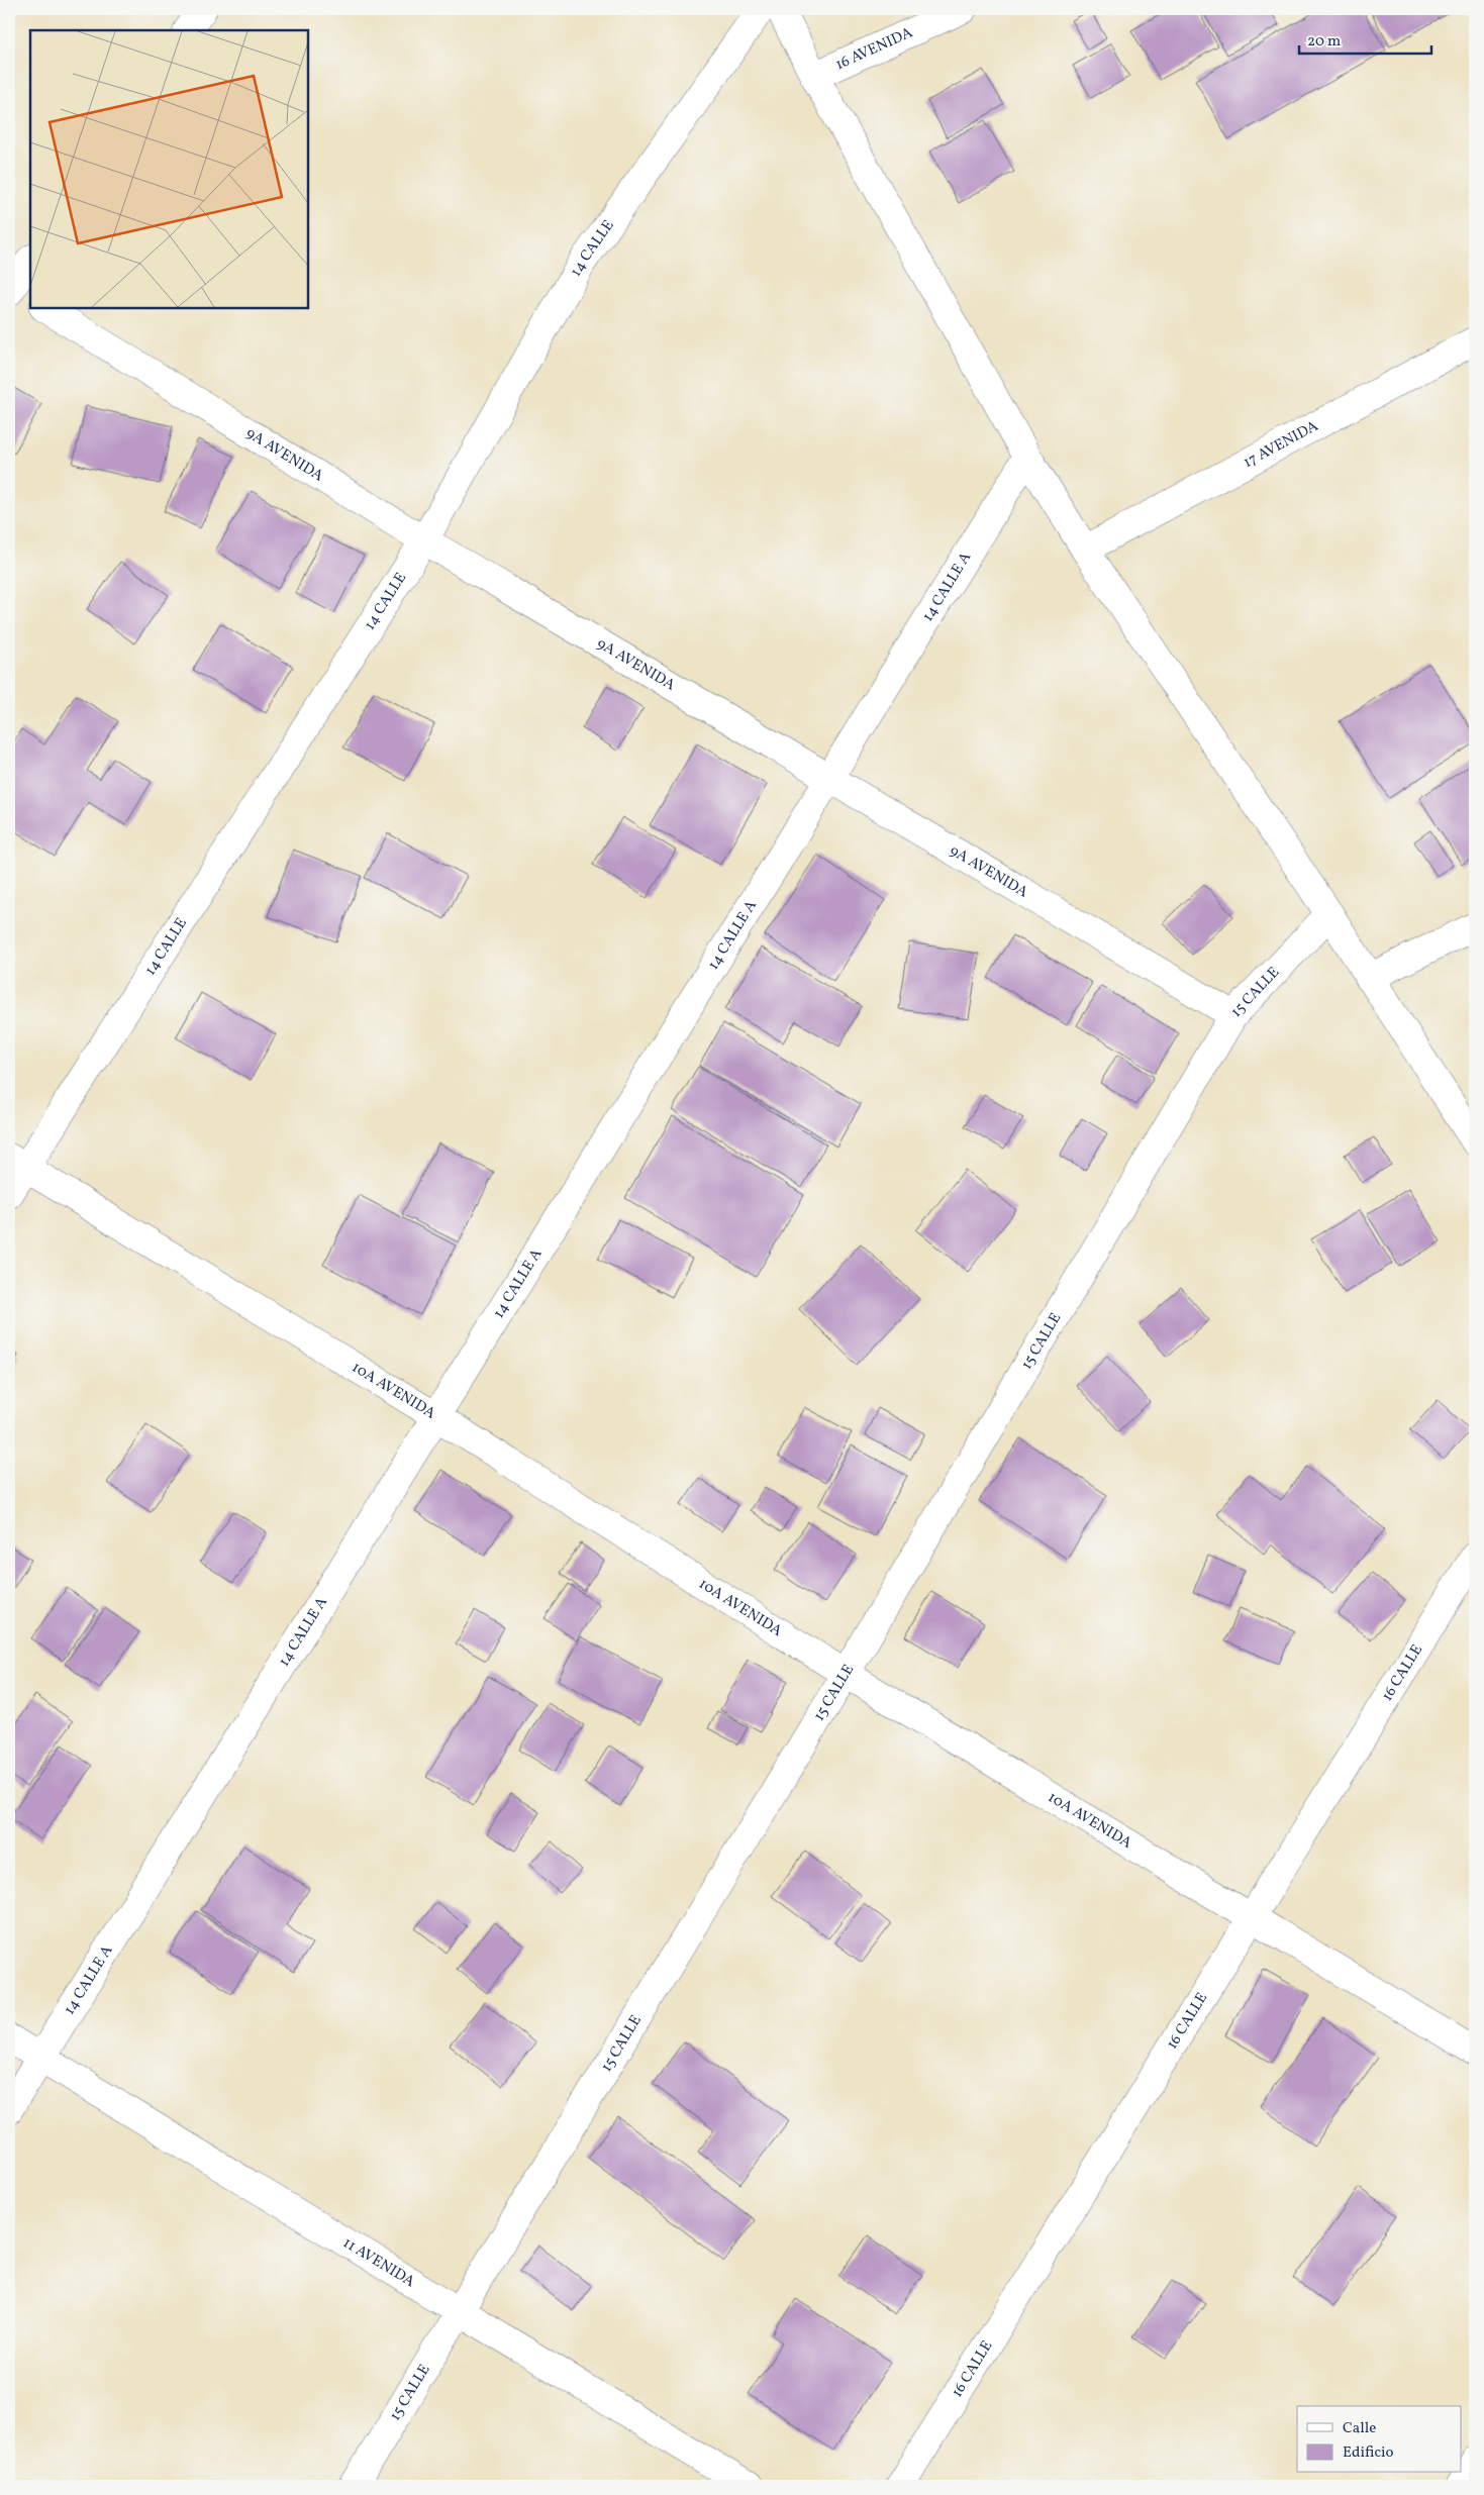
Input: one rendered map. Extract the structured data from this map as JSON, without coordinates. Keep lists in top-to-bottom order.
{
  "streets": {
    "street": [
      "16 AVENIDA",
      "14 CALLE",
      "17 AVENIDA",
      "9A AVENIDA",
      "14 CALLE A",
      "15 CALLE",
      "10A AVENIDA",
      "16 CALLE",
      "11 AVENIDA"
    ]
  },
  "crossings": [
    ["14 CALLE", "9A AVENIDA"],
    ["14 CALLE", "10A AVENIDA"],
    ["9A AVENIDA", "14 CALLE A"],
    ["9A AVENIDA", "15 CALLE"],
    ["14 CALLE A", "10A AVENIDA"],
    ["14 CALLE A", "11 AVENIDA"],
    ["15 CALLE", "10A AVENIDA"],
    ["15 CALLE", "11 AVENIDA"],
    ["10A AVENIDA", "16 CALLE"]
  ],
  "legend": ["Calle", "Edificio"],
  "scale_bar": "20 m"
}
